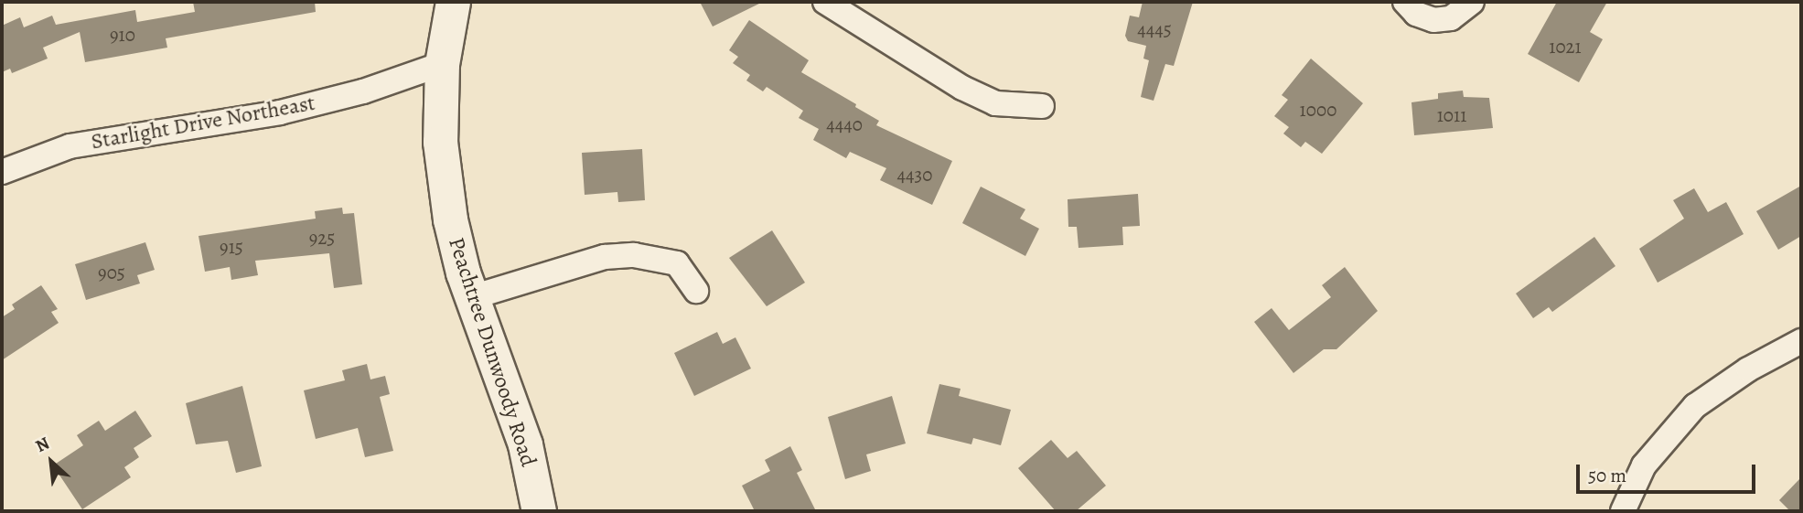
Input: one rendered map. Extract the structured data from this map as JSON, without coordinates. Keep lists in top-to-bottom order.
{
  "streets": {
    "main road": ["Peachtree Dunwoody Road"],
    "street": ["Starlight Drive Northeast"]
  },
  "crossings": [
    ["Starlight Drive Northeast", "Peachtree Dunwoody Road"]
  ],
  "house_numbers": [
    "4445",
    "910",
    "1021",
    "1000",
    "1011",
    "4440",
    "4430",
    "925",
    "915",
    "905"
  ],
  "scale_bar": "50 m",
  "north": "top left"
}
